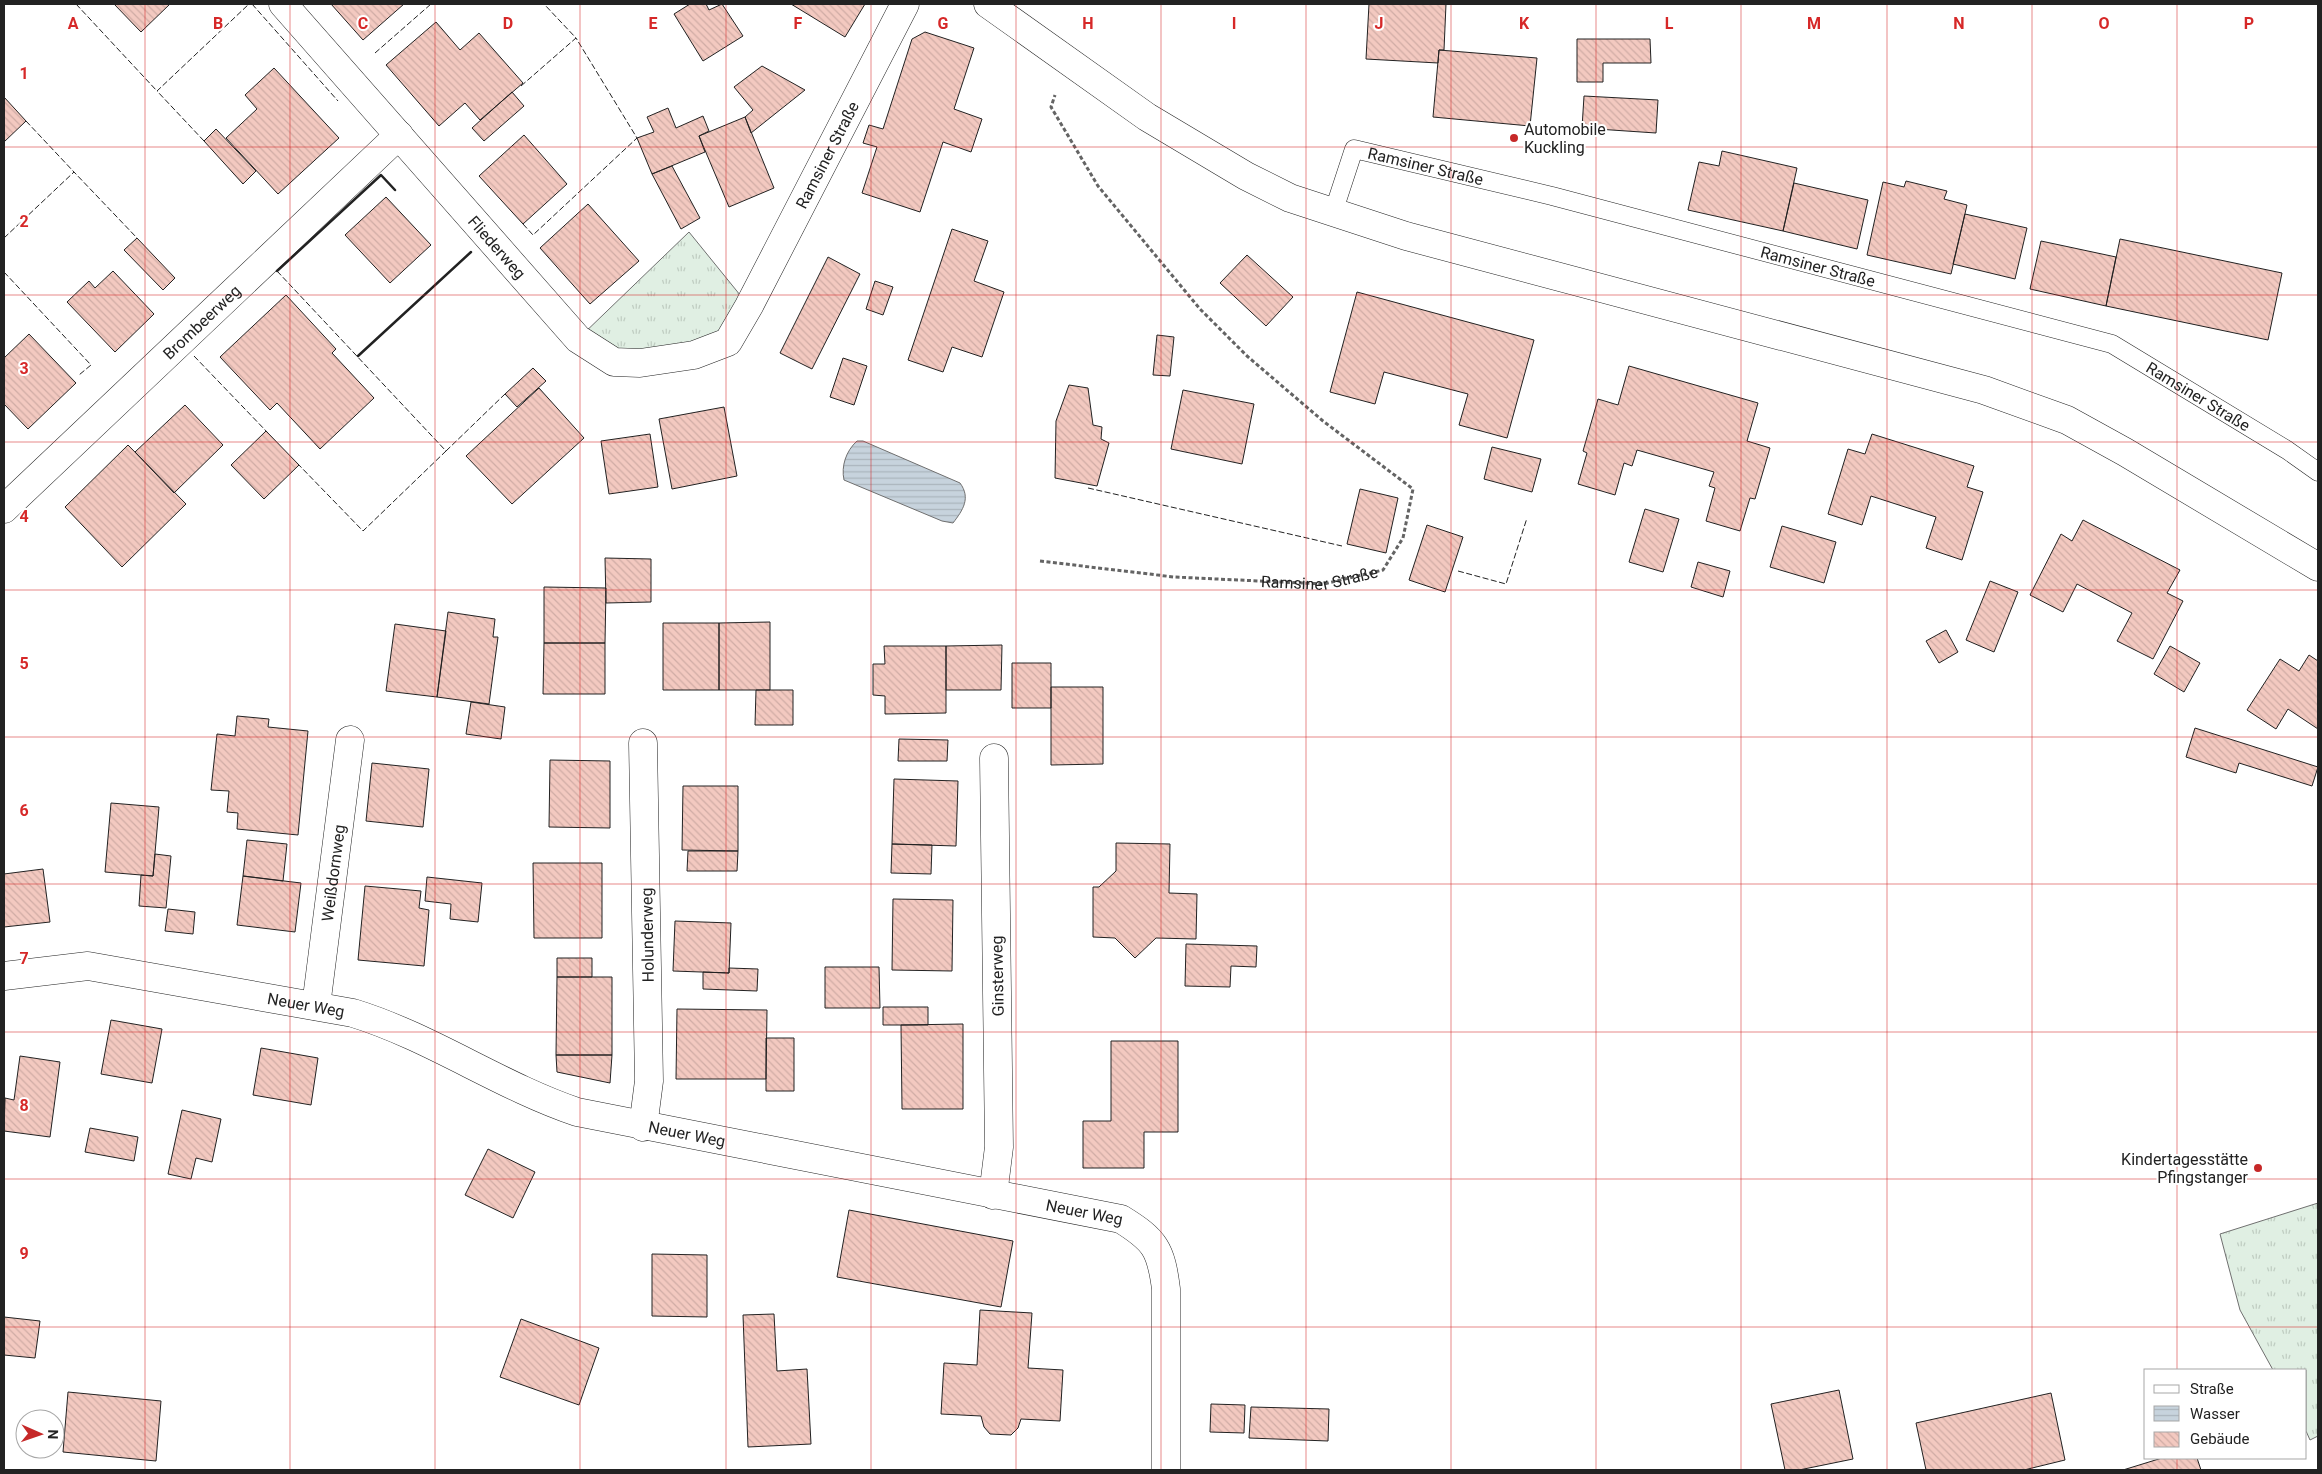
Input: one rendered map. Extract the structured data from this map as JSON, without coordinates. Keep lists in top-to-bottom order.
{
  "streets": {
    "street": [
      "Ramsiner Straße",
      "Fliederweg",
      "Brombeerweg",
      "Weißdornweg",
      "Holunderweg",
      "Ginsterweg",
      "Neuer Weg"
    ]
  },
  "crossings": [
    ["Ramsiner Straße", "Fliederweg"],
    ["Fliederweg", "Brombeerweg"],
    ["Weißdornweg", "Neuer Weg"],
    ["Holunderweg", "Neuer Weg"],
    ["Ginsterweg", "Neuer Weg"]
  ],
  "places": ["Automobile Kuckling", "Kindertagesstätte Pfingstanger"],
  "legend": ["Straße", "Wasser", "Gebäude"],
  "north": "right",
  "grid": {
    "columns": [
      "A",
      "B",
      "C",
      "D",
      "E",
      "F",
      "G",
      "H",
      "I",
      "J",
      "K",
      "L",
      "M",
      "N",
      "O",
      "P"
    ],
    "rows": [
      "1",
      "2",
      "3",
      "4",
      "5",
      "6",
      "7",
      "8",
      "9"
    ]
  }
}
